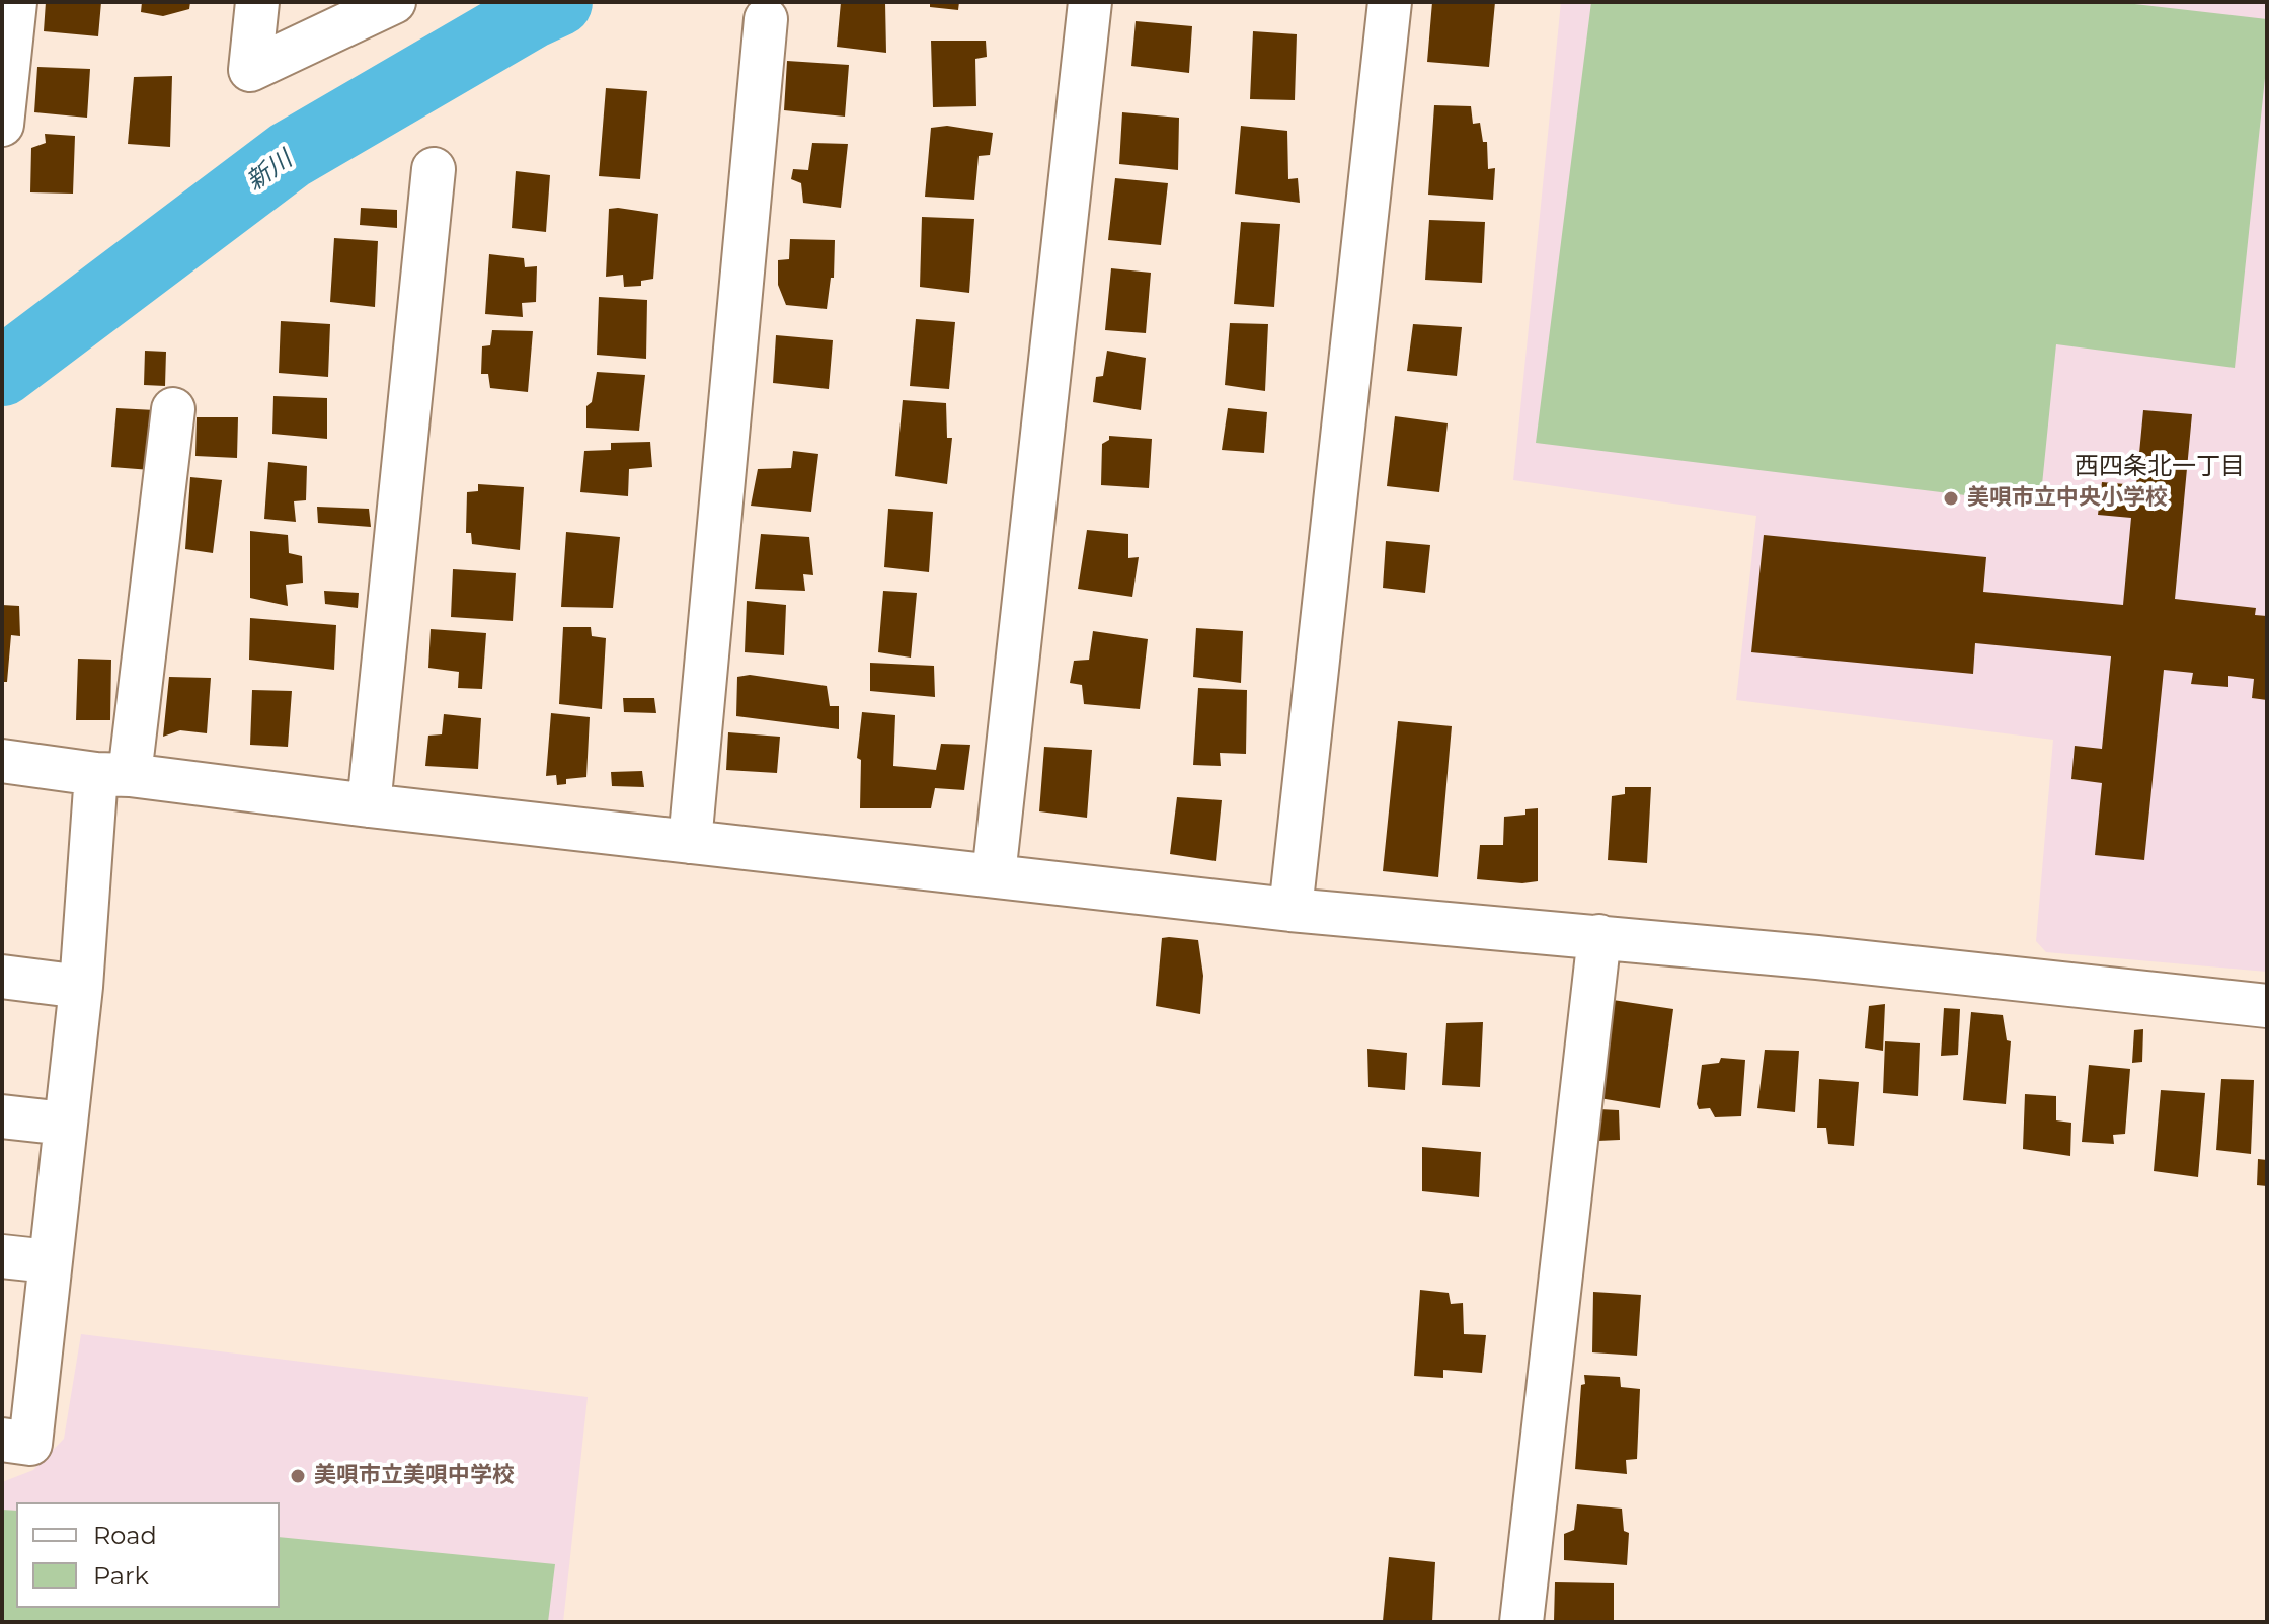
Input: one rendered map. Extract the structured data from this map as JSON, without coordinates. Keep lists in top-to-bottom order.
{
  "districts": ["西四条北一丁目"],
  "water": ["新川"],
  "places": ["美唄市立中央小学校", "美唄市立美唄中学校"],
  "legend": ["Road", "Park"]
}
